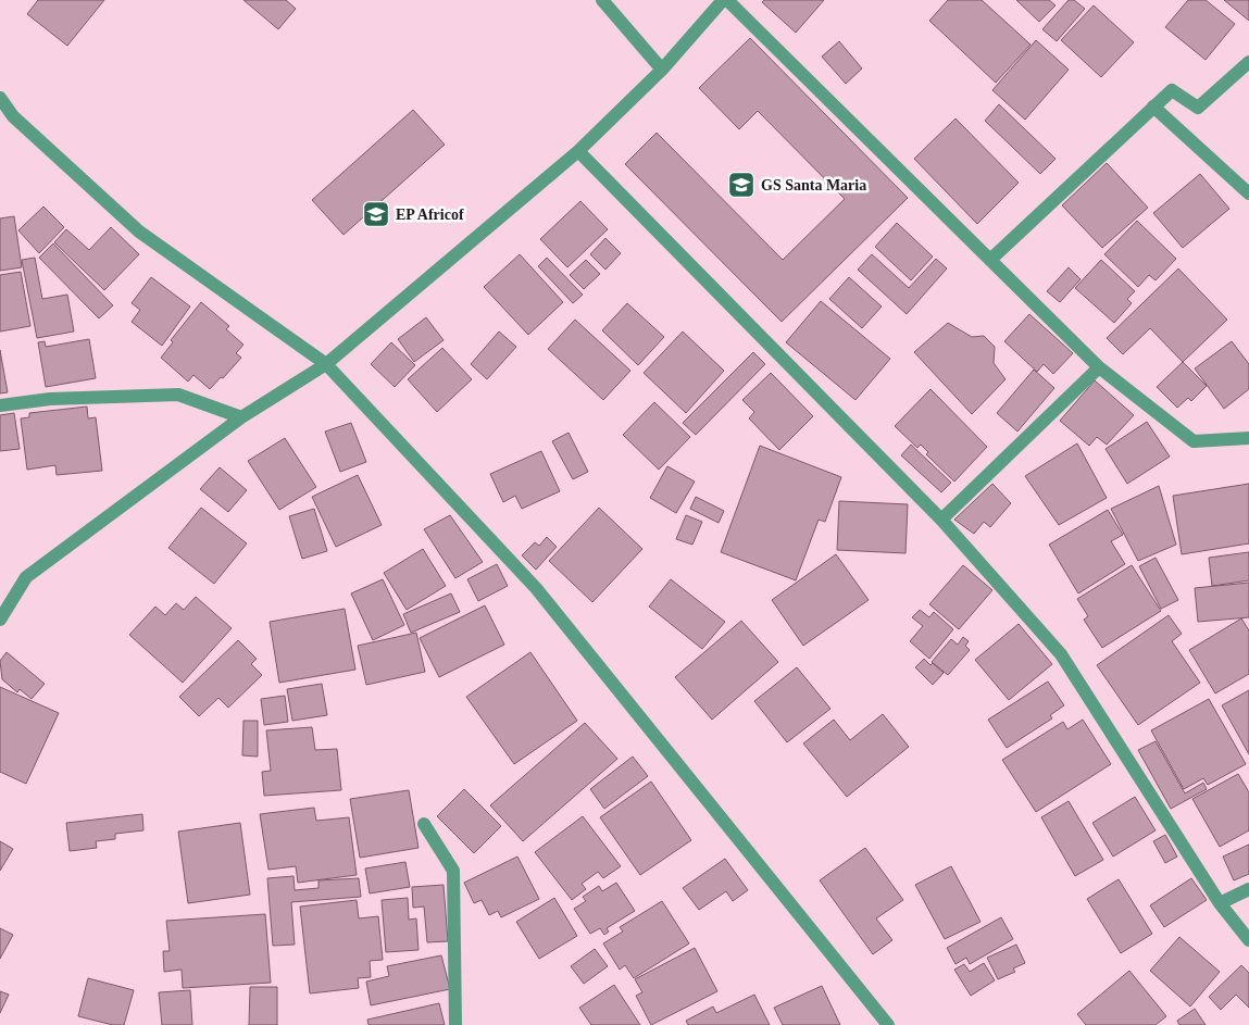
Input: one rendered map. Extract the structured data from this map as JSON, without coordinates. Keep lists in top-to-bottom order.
{
  "places": {
    "school or university": ["GS Santa Maria", "EP Africof"]
  }
}
